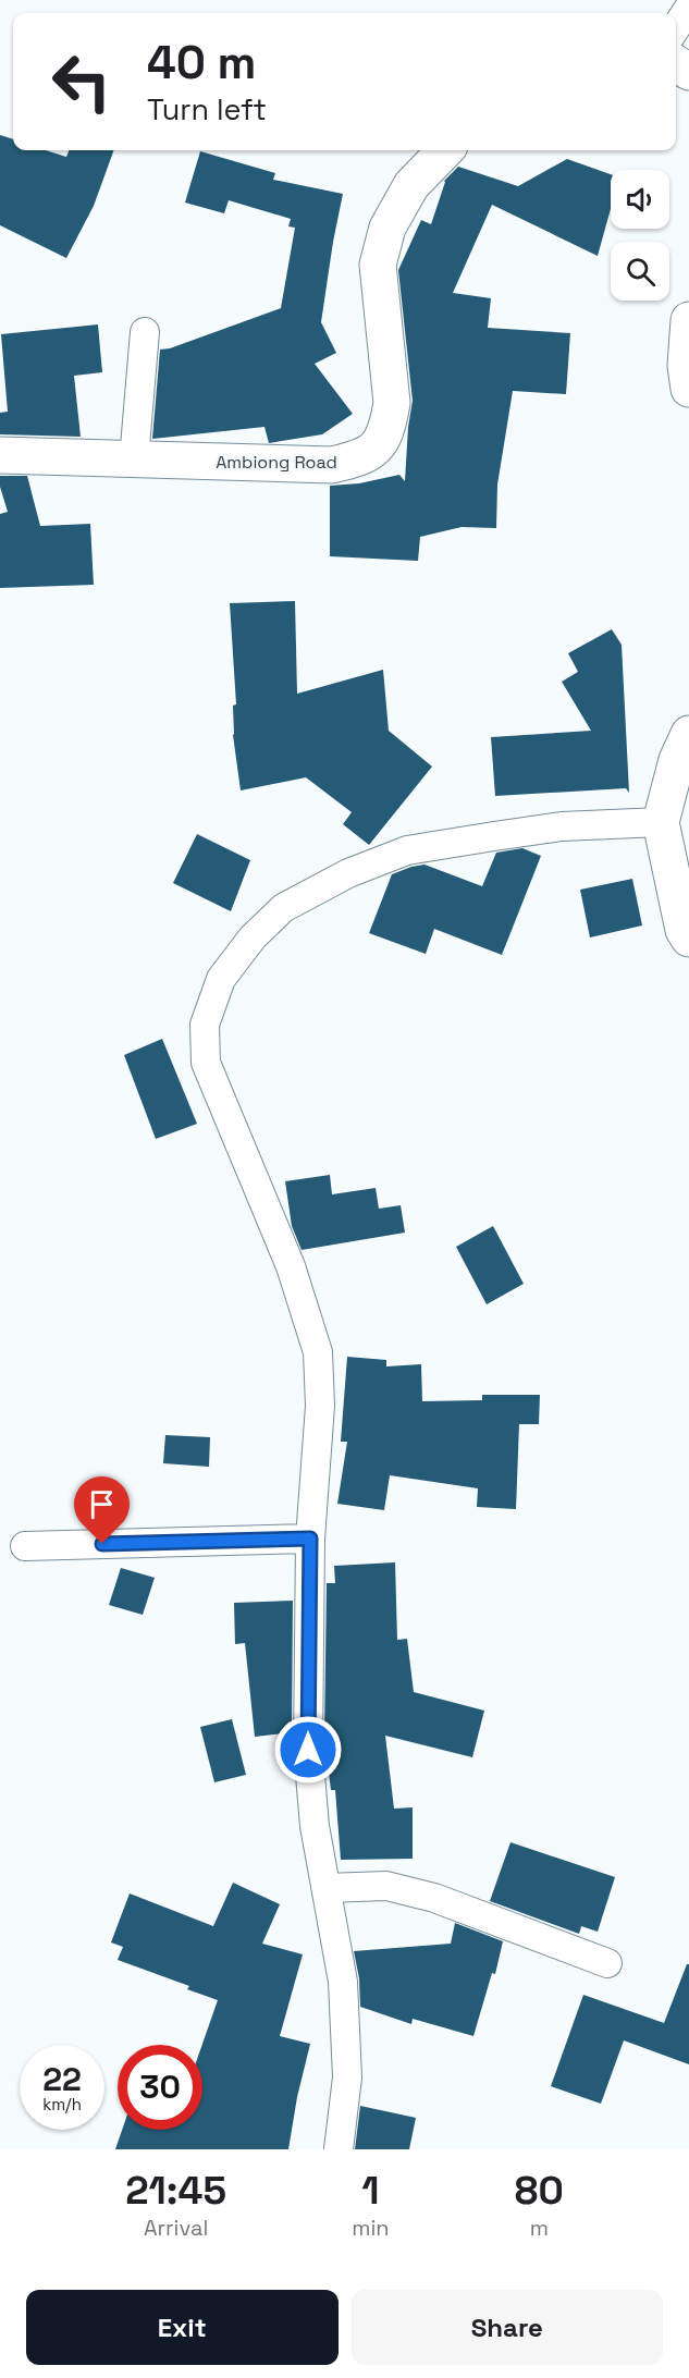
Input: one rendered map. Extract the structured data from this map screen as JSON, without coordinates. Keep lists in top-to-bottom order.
{
  "streets": {
    "main road": ["Ambiong Road"]
  },
  "page": {
    "turn": ["40 m", "Turn left"],
    "speed": "22 km/h",
    "limit": "30",
    "eta": [
      "21:45",
      "Arrival",
      "1",
      "min",
      "80",
      "m"
    ],
    "buttons": ["Exit", "Share"]
  }
}
